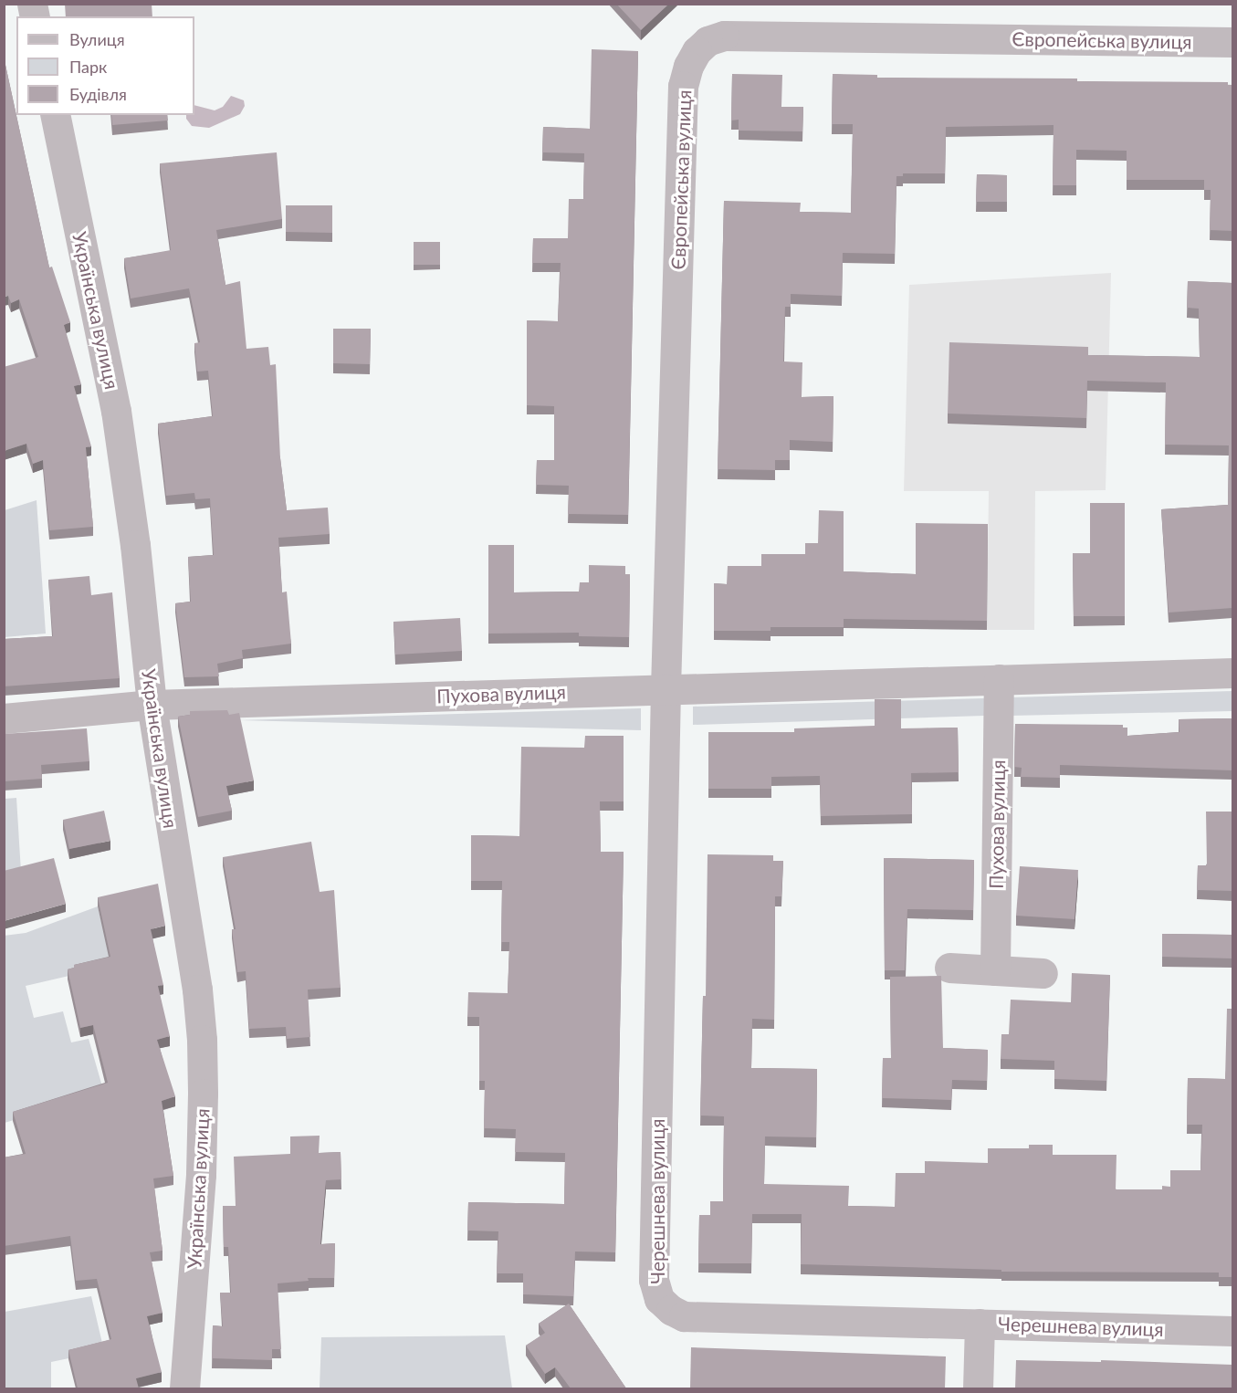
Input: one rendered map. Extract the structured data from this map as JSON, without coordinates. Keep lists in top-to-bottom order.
{
  "streets": {
    "street": [
      "Європейська вулиця",
      "Українська вулиця",
      "Пухова вулиця",
      "Черешнева вулиця"
    ]
  },
  "crossings": [
    ["Європейська вулиця", "Пухова вулиця"],
    ["Європейська вулиця", "Черешнева вулиця"],
    ["Українська вулиця", "Пухова вулиця"],
    ["Пухова вулиця", "Черешнева вулиця"]
  ],
  "legend": ["Вулиця", "Парк", "Будівля"]
}
